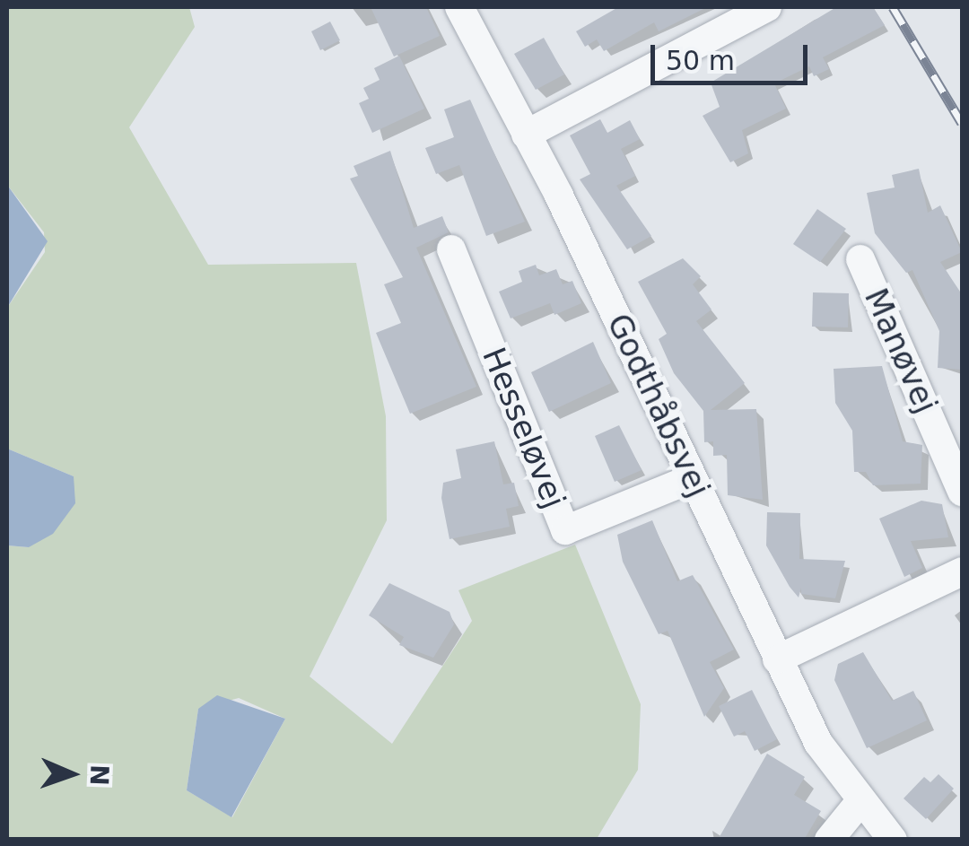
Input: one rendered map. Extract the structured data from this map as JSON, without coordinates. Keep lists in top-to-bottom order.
{
  "streets": {
    "street": ["Manøvej", "Godthåbsvej", "Hesseløvej"]
  },
  "crossings": [
    ["Godthåbsvej", "Hesseløvej"]
  ],
  "scale_bar": "50 m",
  "north": "right"
}
